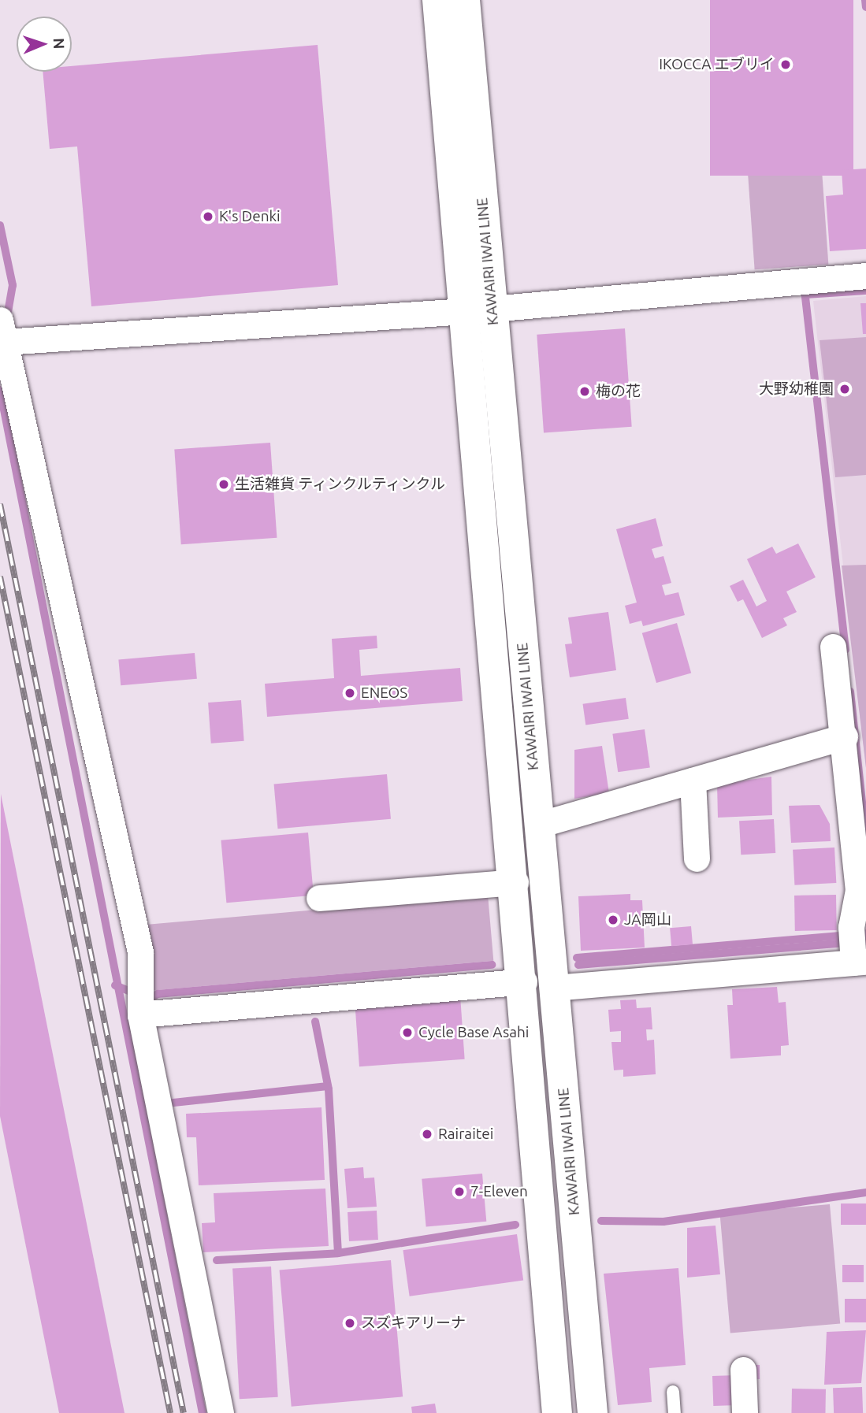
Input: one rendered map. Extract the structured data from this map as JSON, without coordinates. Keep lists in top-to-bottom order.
{
  "streets": {
    "main road": ["KAWAIRI IWAI LINE"]
  },
  "places": [
    "IKOCCA エブリイ",
    "K's Denki",
    "大野幼稚園",
    "梅の花",
    "生活雑貨 ティンクルティンクル",
    "ENEOS",
    "JA岡山",
    "Cycle Base Asahi",
    "Rairaitei",
    "7-Eleven",
    "スズキアリーナ"
  ],
  "north": "right"
}
